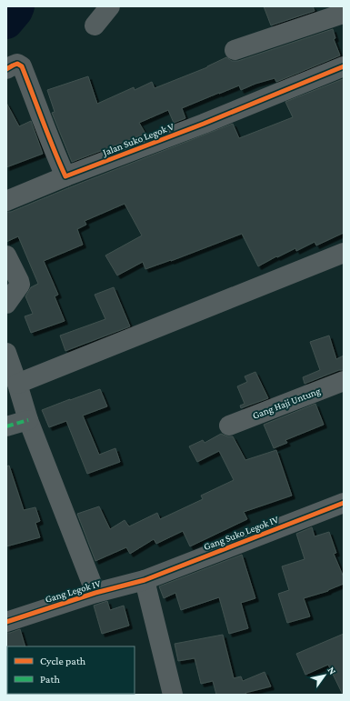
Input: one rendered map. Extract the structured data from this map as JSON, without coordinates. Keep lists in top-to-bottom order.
{
  "streets": {
    "street": [
      "Jalan Suko Legok V",
      "Gang Haji Untung",
      "Gang Suko Legok IV",
      "Gang Legok IV"
    ]
  },
  "crossings": [
    ["Gang Suko Legok IV", "Gang Legok IV"]
  ],
  "legend": ["Cycle path", "Path"],
  "north": "top right"
}
